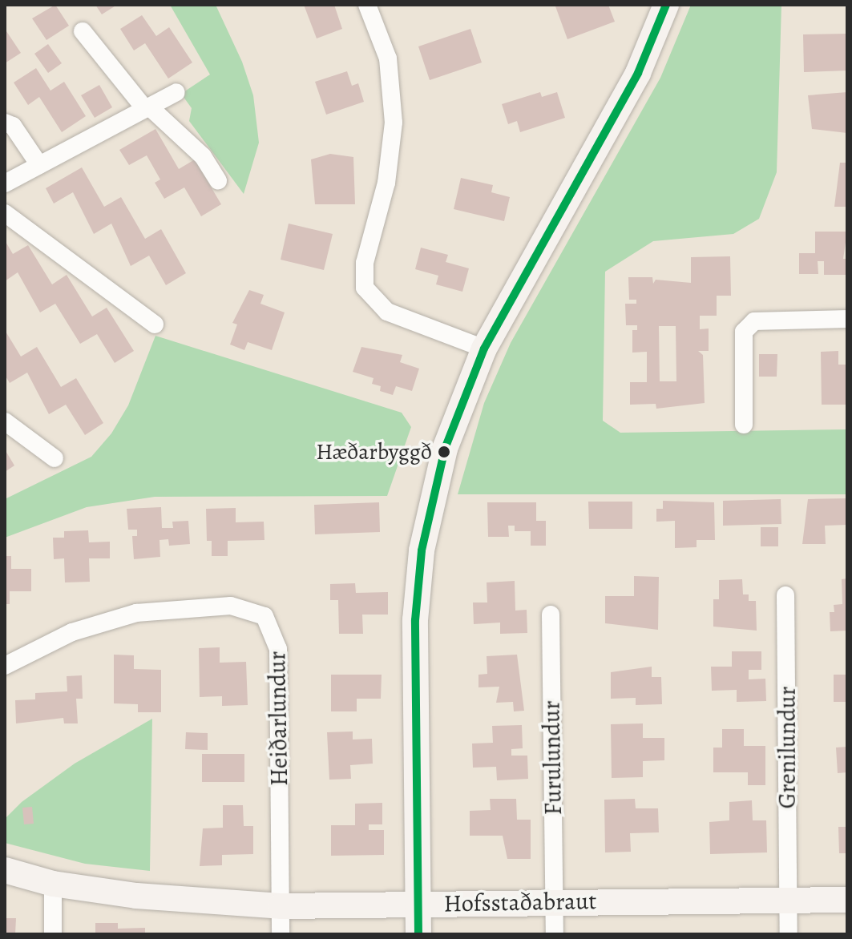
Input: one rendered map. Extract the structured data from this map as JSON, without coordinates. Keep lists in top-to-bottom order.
{
  "streets": {
    "street": [
      "Heiðarlundur",
      "Grenilundur",
      "Furulundur",
      "Hofsstaðabraut"
    ]
  },
  "crossings": [
    ["Heiðarlundur", "Hofsstaðabraut"],
    ["Grenilundur", "Hofsstaðabraut"],
    ["Furulundur", "Hofsstaðabraut"]
  ],
  "places": ["Hæðarbyggð"]
}
